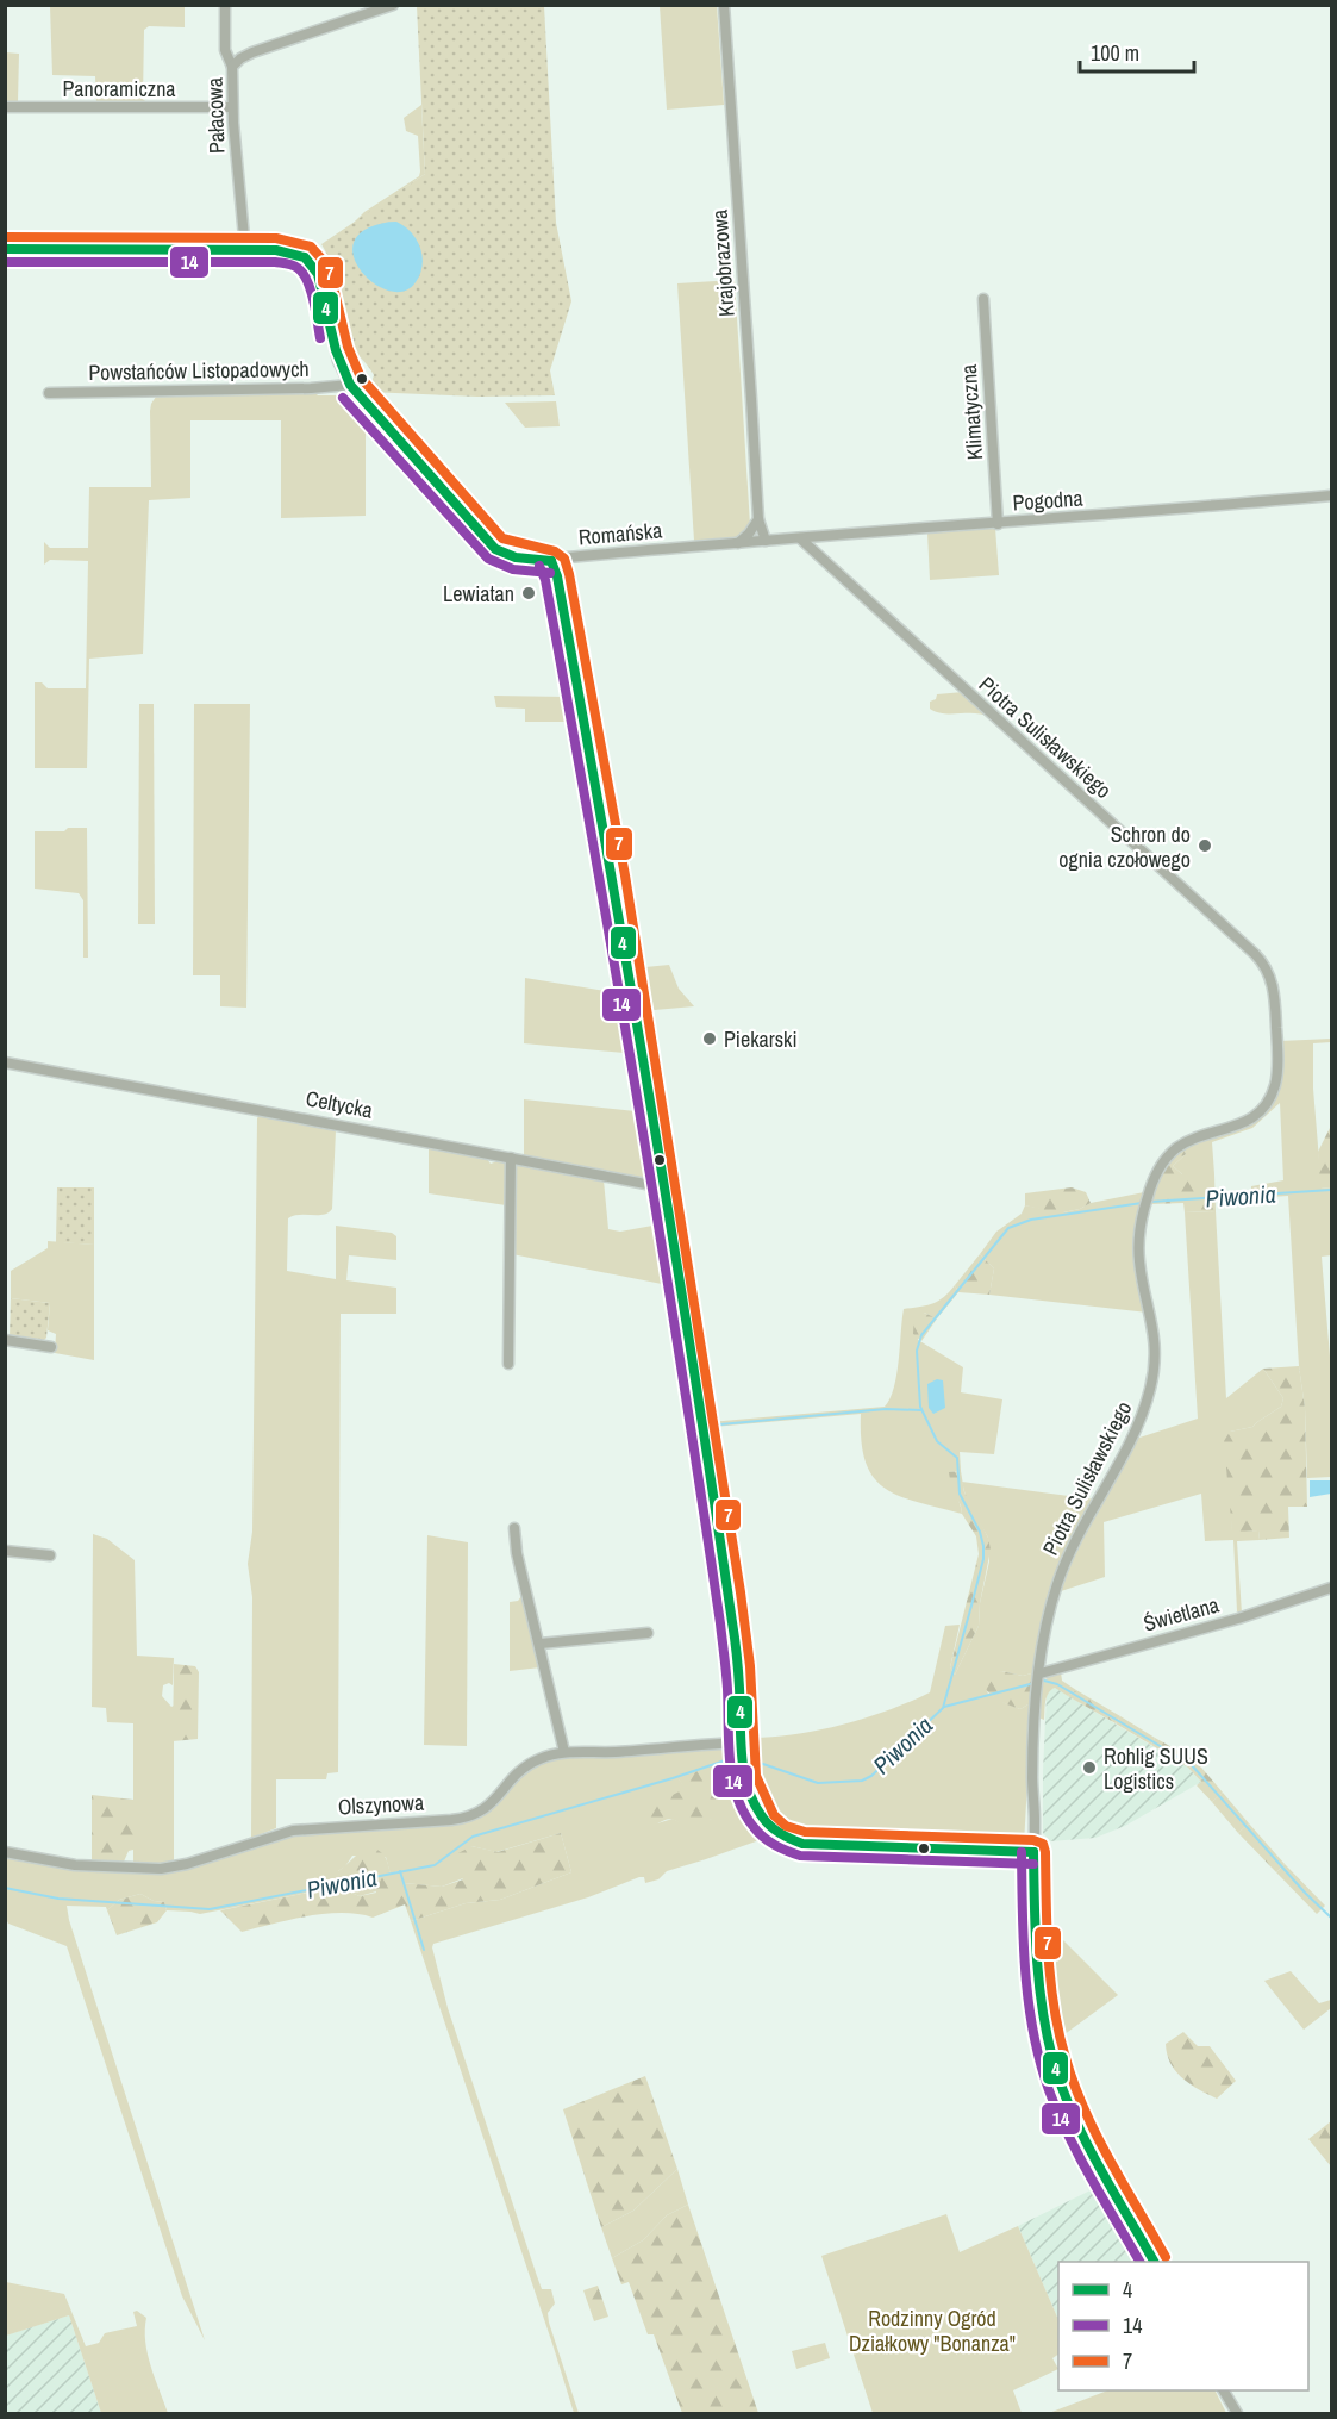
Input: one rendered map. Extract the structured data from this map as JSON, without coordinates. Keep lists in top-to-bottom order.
{
  "streets": {
    "street": [
      "Panoramiczna",
      "Pałacowa",
      "Krajobrazowa",
      "Powstańców Listopadowych",
      "Klimatyczna",
      "Pogodna",
      "Romańska",
      "Piotra Sulisławskiego",
      "Celtycka",
      "Świetlana",
      "Olszynowa"
    ]
  },
  "crossings": [
    ["Panoramiczna", "Pałacowa"],
    ["Pałacowa", "Romańska"],
    ["Krajobrazowa", "Pogodna"],
    ["Krajobrazowa", "Romańska"],
    ["Powstańców Listopadowych", "Romańska"],
    ["Klimatyczna", "Pogodna"],
    ["Pogodna", "Romańska"],
    ["Pogodna", "Piotra Sulisławskiego"],
    ["Piotra Sulisławskiego", "Świetlana"]
  ],
  "water": ["Piwonia"],
  "parks": ["Rodzinny Ogród Działkowy \"Bonanza\""],
  "places": [
    "Lewiatan",
    "Schron do ognia czołowego",
    "Piekarski",
    "Rohlig SUUS Logistics"
  ],
  "lines": ["transit line 7", "transit line 4", "transit line 14"],
  "legend": ["4", "14", "7"],
  "scale_bar": "100 m"
}
